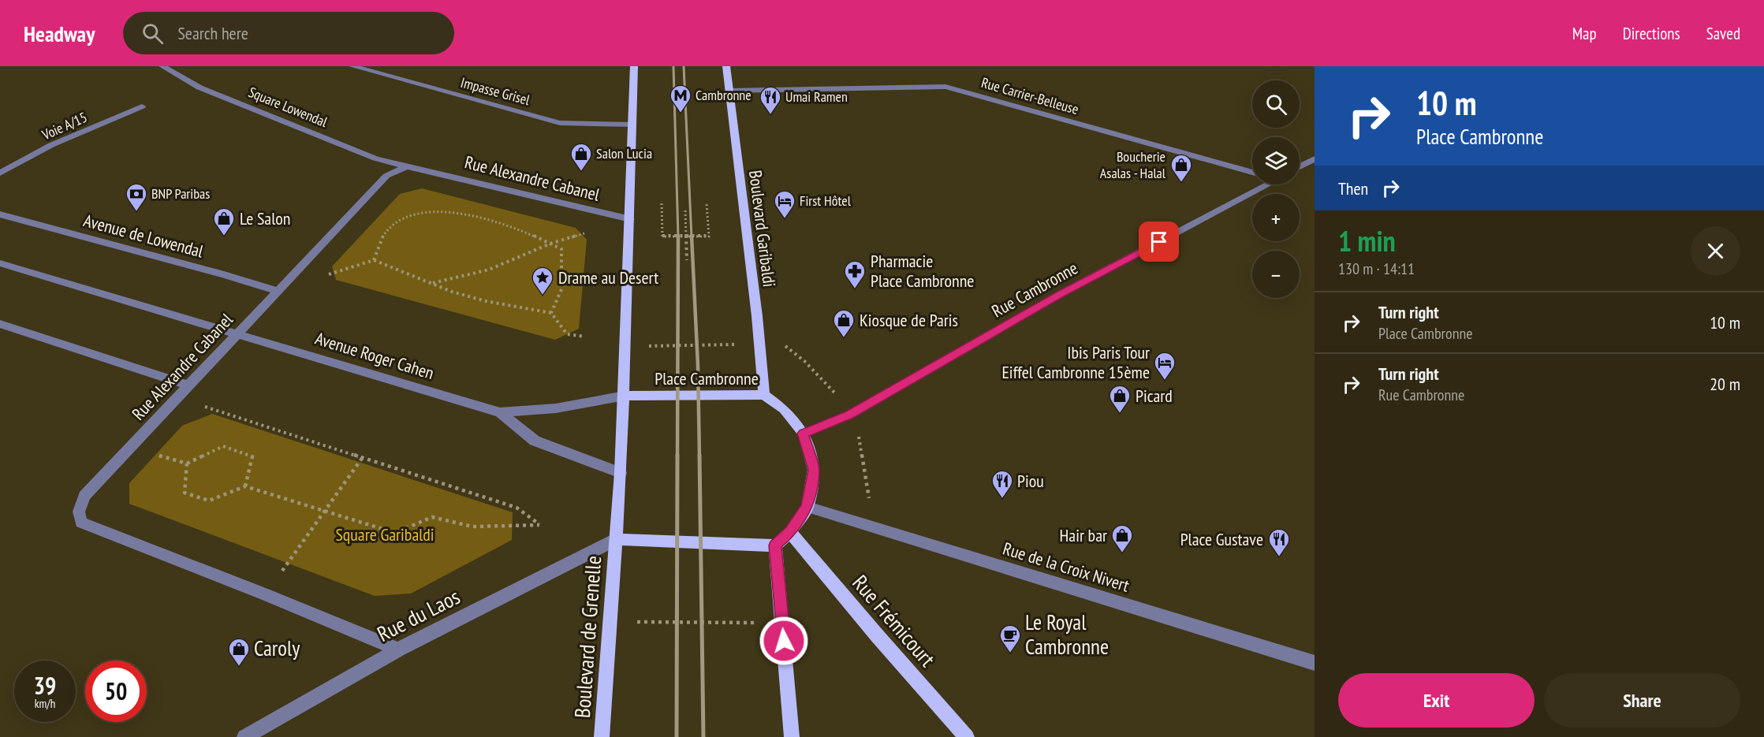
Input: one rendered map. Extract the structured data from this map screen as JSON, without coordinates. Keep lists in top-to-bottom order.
{
  "streets": {
    "main road": [
      "Boulevard Garibaldi",
      "Place Cambronne",
      "Rue Frémicourt",
      "Boulevard de Grenelle"
    ],
    "street": [
      "Impasse Grisel",
      "Rue Carrier-Belleuse",
      "Square Lowendal",
      "Voie A/15",
      "Rue Alexandre Cabanel",
      "Avenue de Lowendal",
      "Rue Cambronne",
      "Avenue Roger Cahen",
      "Rue de la Croix Nivert",
      "Rue du Laos"
    ]
  },
  "crossings": [
    ["Rue Carrier-Belleuse", "Boulevard Garibaldi"],
    ["Square Lowendal", "Rue Alexandre Cabanel"],
    ["Rue Alexandre Cabanel", "Avenue de Lowendal"],
    ["Rue Alexandre Cabanel", "Avenue Roger Cahen"],
    ["Rue Alexandre Cabanel", "Rue du Laos"],
    ["Boulevard Garibaldi", "Place Cambronne"],
    ["Rue Cambronne", "Place Cambronne"],
    ["Avenue Roger Cahen", "Place Cambronne"],
    ["Place Cambronne", "Rue de la Croix Nivert"],
    ["Place Cambronne", "Rue Frémicourt"],
    ["Rue du Laos", "Boulevard de Grenelle"]
  ],
  "parks": ["Square Garibaldi"],
  "places": {
    "metro station": ["Cambronne"],
    "restaurant": ["Umai Ramen", "Piou", "Place Gustave"],
    "shop": [
      "Salon Lucia",
      "Boucherie Asalas - Halal",
      "Le Salon",
      "Kiosque de Paris",
      "Picard",
      "Hair bar",
      "Caroly"
    ],
    "bank": ["BNP Paribas"],
    "hotel": ["First Hôtel", "Ibis Paris Tour Eiffel Cambronne 15ème"],
    "pharmacy": ["Pharmacie Place Cambronne"],
    "place": ["Drame au Desert"],
    "cafe": ["Le Royal Cambronne"]
  },
  "page": {
    "header": "Headway",
    "search": "Search here",
    "nav": ["Map", "Directions", "Saved"],
    "turn": ["10 m", "Place Cambronne"],
    "map_buttons": ["+", "−"],
    "then": "Then",
    "heading": ["1 min", "130 m · 14:11"],
    "list": [
      {
        "name": "Turn right",
        "note": "Place Cambronne",
        "value": "10 m"
      },
      {
        "name": "Turn right",
        "note": "Rue Cambronne",
        "value": "20 m"
      }
    ],
    "speed": "39 km/h",
    "limit": "50",
    "buttons": ["Exit", "Share"]
  }
}
